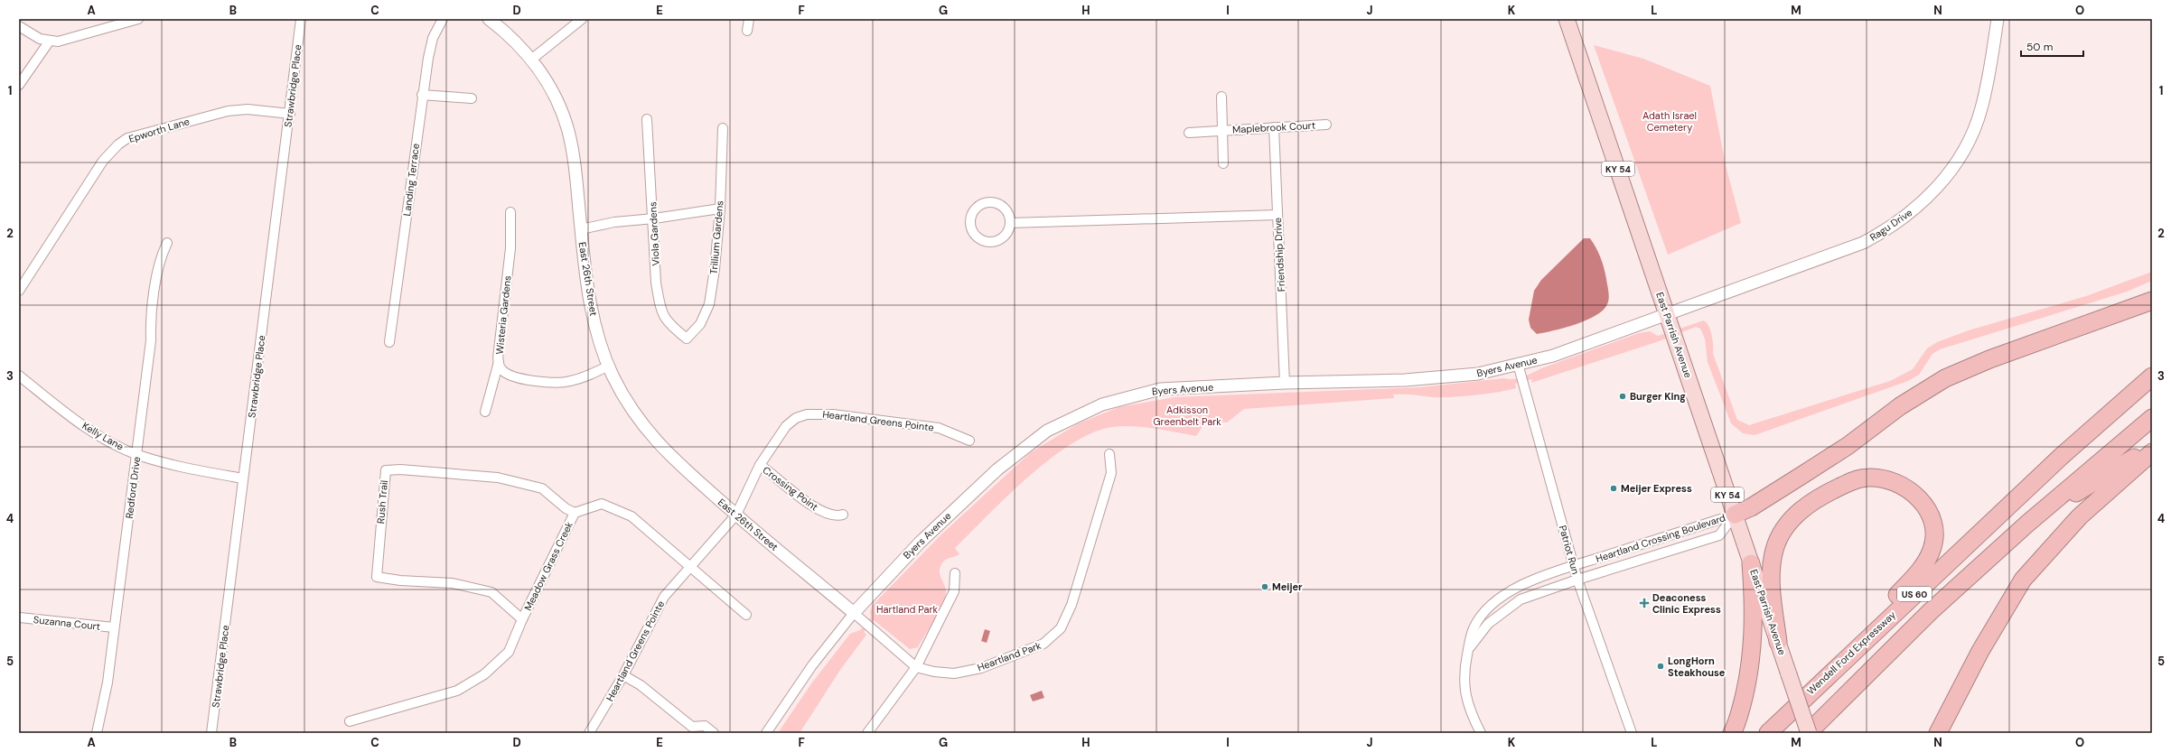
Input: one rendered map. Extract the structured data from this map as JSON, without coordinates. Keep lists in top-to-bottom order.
{
  "streets": {
    "highway": ["US 60", "Wendell Ford Expressway"],
    "main road": ["KY 54", "East Parrish Avenue"],
    "street": [
      "Strawbridge Place",
      "Maplebrook Court",
      "Epworth Lane",
      "Landing Terrace",
      "Ragu Drive",
      "Viola Gardens",
      "Trillium Gardens",
      "Friendship Drive",
      "East 26th Street",
      "Wisteria Gardens",
      "Byers Avenue",
      "Heartland Greens Pointe",
      "Kelly Lane",
      "Redford Drive",
      "Crossing Point",
      "Rush Trail",
      "Heartland Crossing Boulevard",
      "Patriot Run",
      "Meadow Grass Creek",
      "Suzanna Court",
      "Heartland Park"
    ]
  },
  "crossings": [
    ["Strawbridge Place", "Epworth Lane"],
    ["Strawbridge Place", "Kelly Lane"],
    ["Maplebrook Court", "Friendship Drive"],
    ["Ragu Drive", "East Parrish Avenue"],
    ["Ragu Drive", "Byers Avenue"],
    ["Viola Gardens", "Trillium Gardens"],
    ["Friendship Drive", "Byers Avenue"],
    ["East 26th Street", "Wisteria Gardens"],
    ["East 26th Street", "Byers Avenue"],
    ["East 26th Street", "Heartland Greens Pointe"],
    ["East 26th Street", "Heartland Park"],
    ["East Parrish Avenue", "Byers Avenue"],
    ["East Parrish Avenue", "Heartland Crossing Boulevard"],
    ["East Parrish Avenue", "US 60"],
    ["Byers Avenue", "Patriot Run"],
    ["Byers Avenue", "Heartland Park"],
    ["Heartland Greens Pointe", "Crossing Point"],
    ["Heartland Greens Pointe", "Meadow Grass Creek"],
    ["Kelly Lane", "Redford Drive"],
    ["Redford Drive", "Suzanna Court"],
    ["Rush Trail", "Meadow Grass Creek"],
    ["Heartland Crossing Boulevard", "Patriot Run"]
  ],
  "parks": ["Adath Israel Cemetery", "Adkisson Greenbelt Park", "Hartland Park"],
  "places": {
    "other": [
      "Burger King",
      "Meijer Express",
      "Meijer",
      "LongHorn Steakhouse"
    ],
    "health": ["Deaconess Clinic Express"]
  },
  "scale_bar": "50 m",
  "grid": {
    "columns": [
      "A",
      "B",
      "C",
      "D",
      "E",
      "F",
      "G",
      "H",
      "I",
      "J",
      "K",
      "L",
      "M",
      "N",
      "O"
    ],
    "rows": [
      "1",
      "2",
      "3",
      "4",
      "5"
    ]
  }
}
